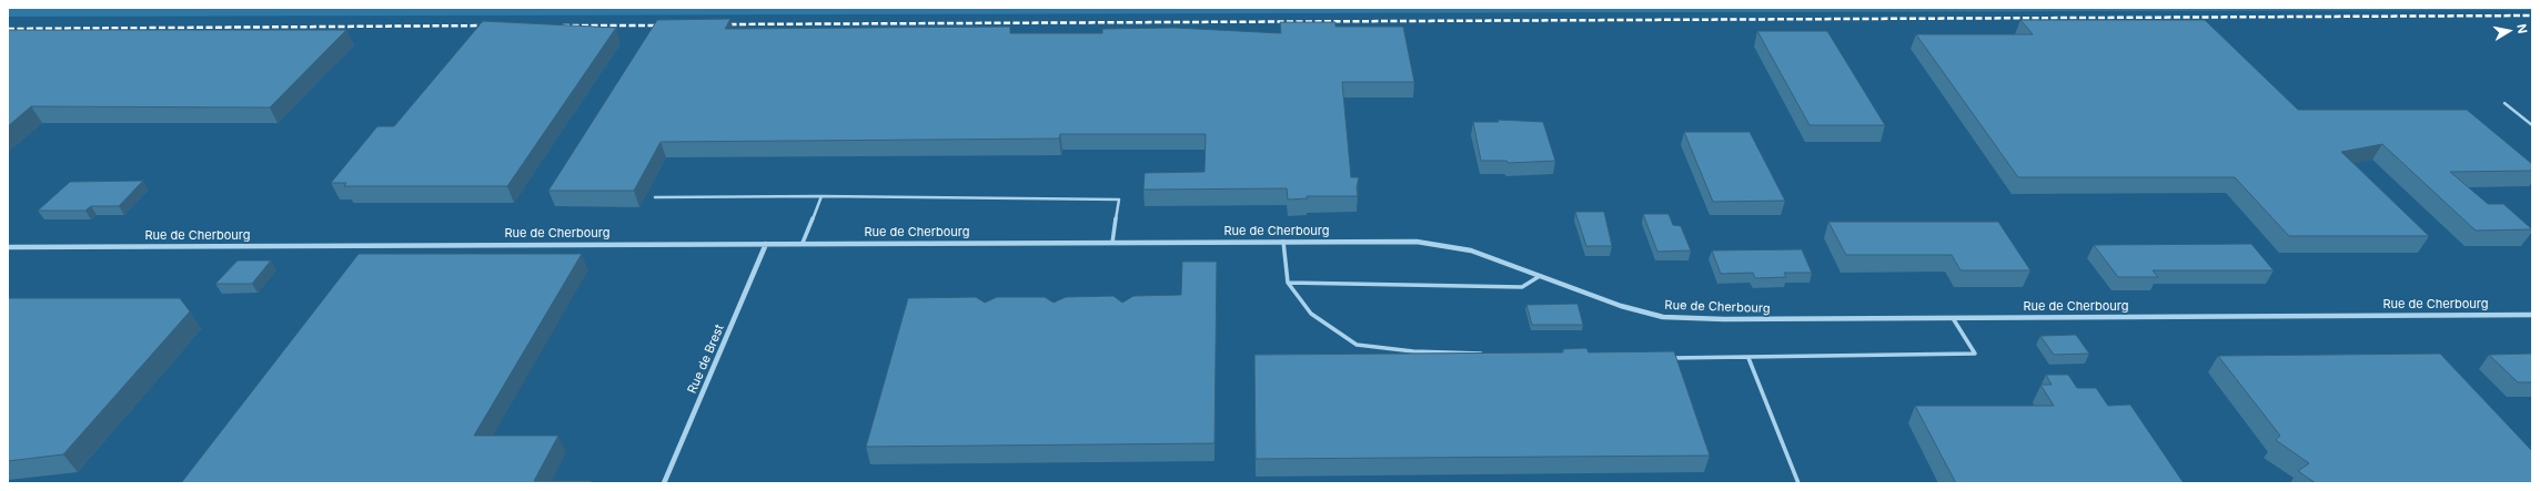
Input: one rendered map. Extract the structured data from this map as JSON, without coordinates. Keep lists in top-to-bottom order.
{
  "streets": {
    "street": ["Rue de Cherbourg", "Rue de Brest"]
  },
  "crossings": [
    ["Rue de Cherbourg", "Rue de Brest"]
  ],
  "north": "right"
}
